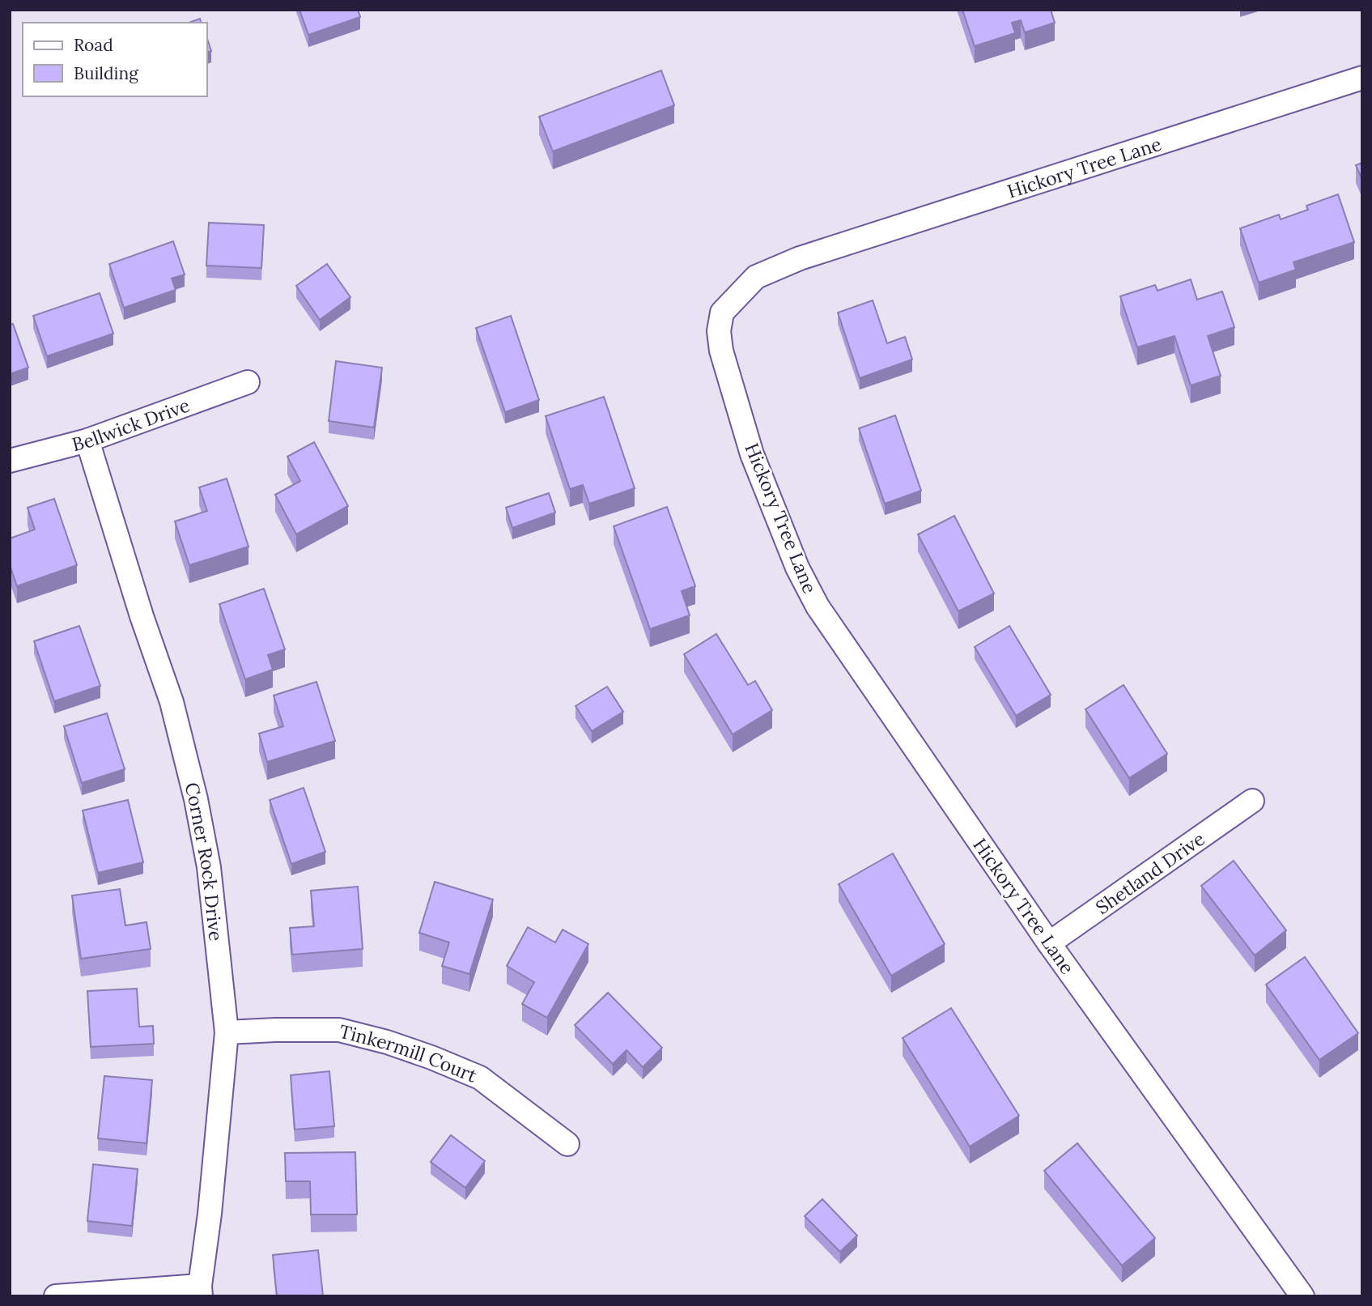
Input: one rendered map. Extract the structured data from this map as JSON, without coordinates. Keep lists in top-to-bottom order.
{
  "streets": {
    "street": [
      "Hickory Tree Lane",
      "Bellwick Drive",
      "Corner Rock Drive",
      "Shetland Drive",
      "Tinkermill Court"
    ]
  },
  "crossings": [
    ["Hickory Tree Lane", "Shetland Drive"],
    ["Bellwick Drive", "Corner Rock Drive"],
    ["Corner Rock Drive", "Tinkermill Court"]
  ],
  "legend": ["Road", "Building"]
}
